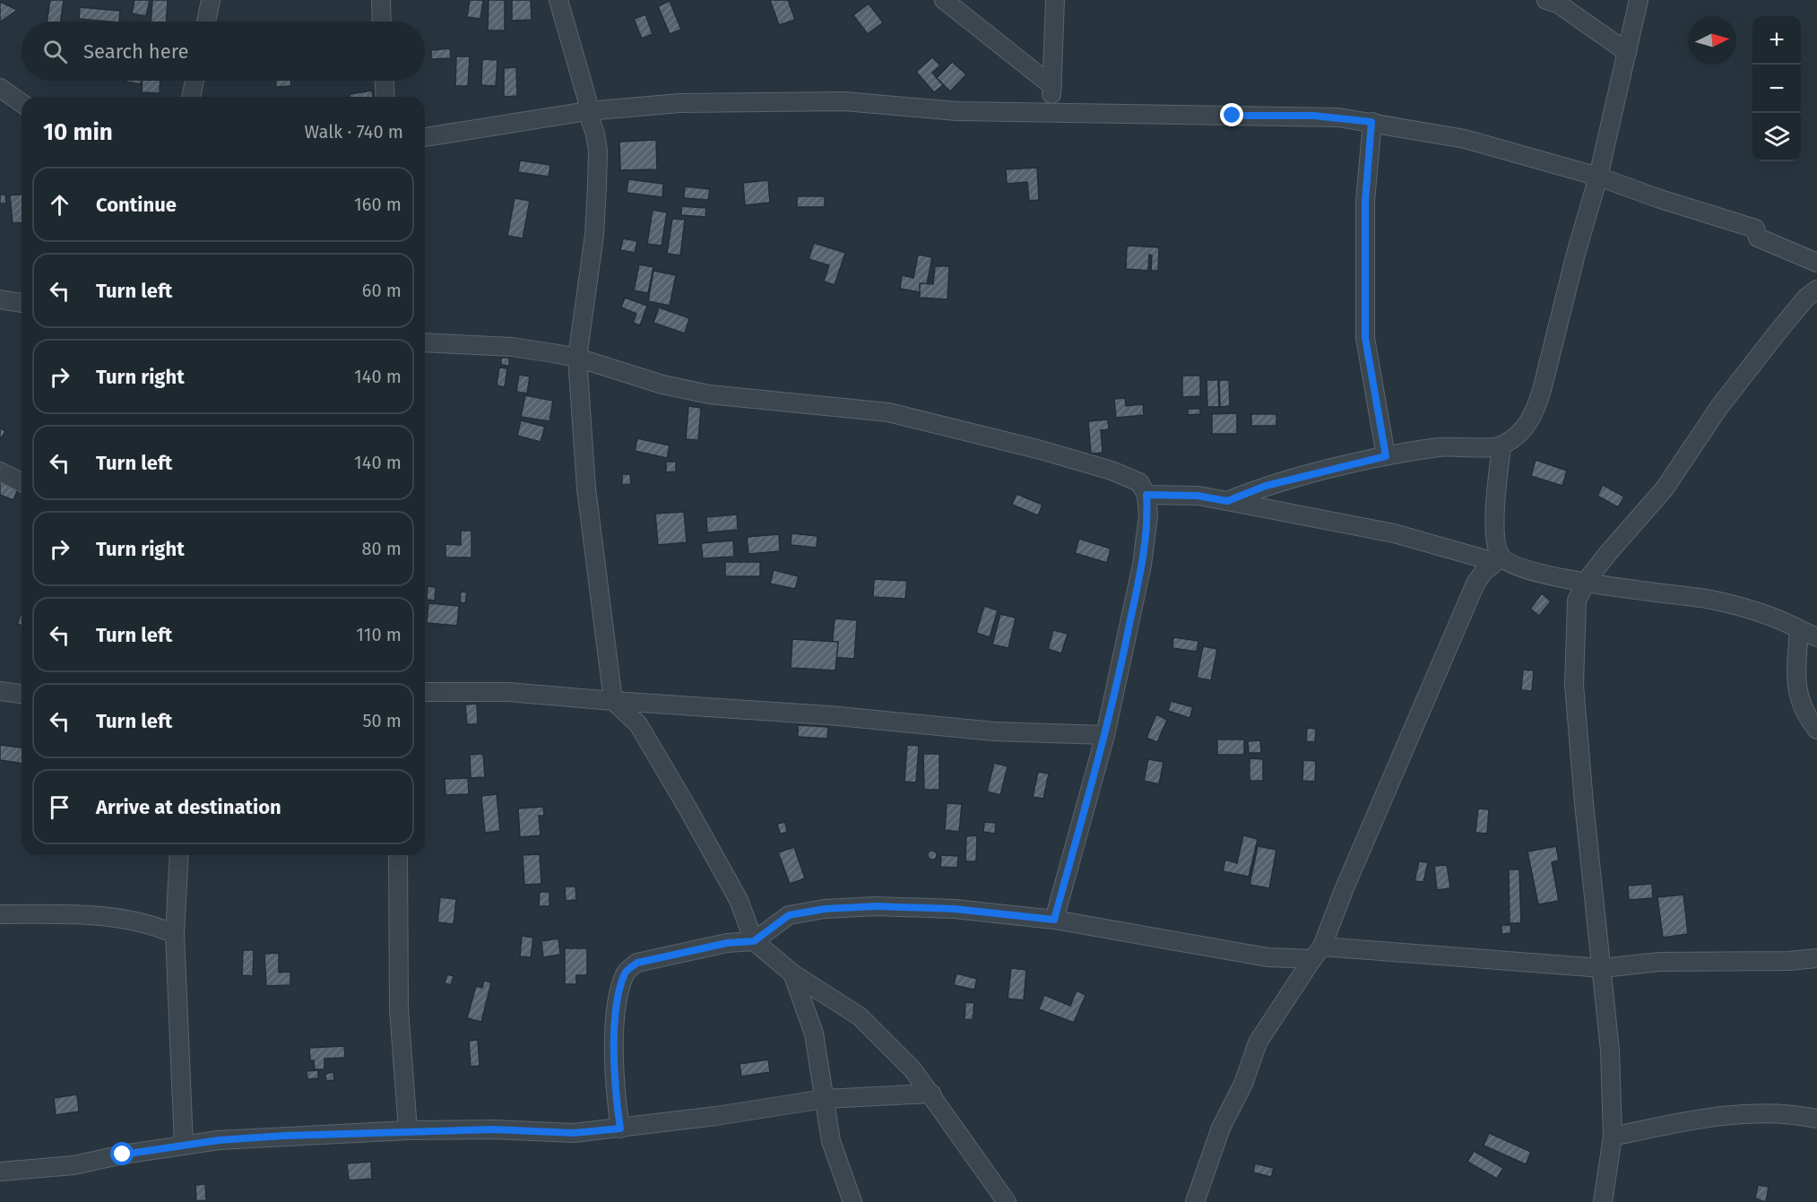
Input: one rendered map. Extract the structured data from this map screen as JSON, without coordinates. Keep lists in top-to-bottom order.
{
  "north": "right",
  "page": {
    "map_buttons": ["+", "−"],
    "search": "Search here",
    "heading": ["10 min", "Walk · 740 m"],
    "list": [
      ["Continue", "160 m"],
      ["Turn left", "60 m"],
      ["Turn right", "140 m"],
      ["Turn left", "140 m"],
      ["Turn right", "80 m"],
      ["Turn left", "110 m"],
      ["Turn left", "50 m"],
      "Arrive at destination"
    ]
  }
}
